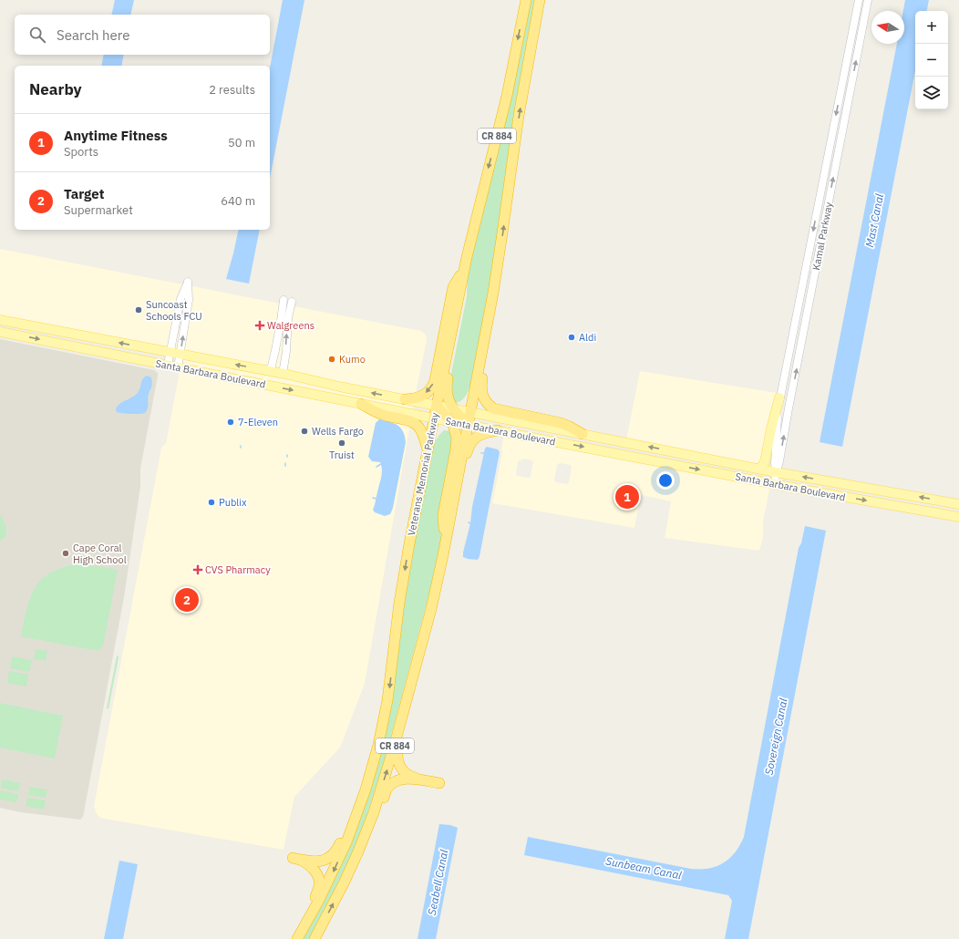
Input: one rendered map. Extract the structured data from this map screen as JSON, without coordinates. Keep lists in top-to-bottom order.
{
  "streets": {
    "highway": ["CR 884", "Veterans Memorial Parkway"],
    "main road": ["Santa Barbara Boulevard"],
    "street": ["Kamal Parkway"]
  },
  "crossings": [
    ["CR 884", "Santa Barbara Boulevard"],
    ["Kamal Parkway", "Santa Barbara Boulevard"],
    ["Santa Barbara Boulevard", "Veterans Memorial Parkway"]
  ],
  "water": [
    "Mast Canal",
    "Sovereign Canal",
    "Sunbeam Canal",
    "Seabell Canal"
  ],
  "places": {
    "other": [
      "Suncoast Schools FCU",
      "Aldi",
      "Kumo",
      "7-Eleven",
      "Wells Fargo",
      "Truist",
      "Publix",
      "Cape Coral High School"
    ],
    "health": ["Walgreens", "CVS Pharmacy"]
  },
  "north": "left",
  "page": {
    "map_buttons": ["+", "−"],
    "search": "Search here",
    "heading": ["Nearby", "2 results"],
    "list": [
      {
        "mark": "1",
        "name": "Anytime Fitness",
        "note": "Sports",
        "value": "50 m"
      },
      {
        "mark": "2",
        "name": "Target",
        "note": "Supermarket",
        "value": "640 m"
      }
    ],
    "pins": ["1", "2"]
  }
}
